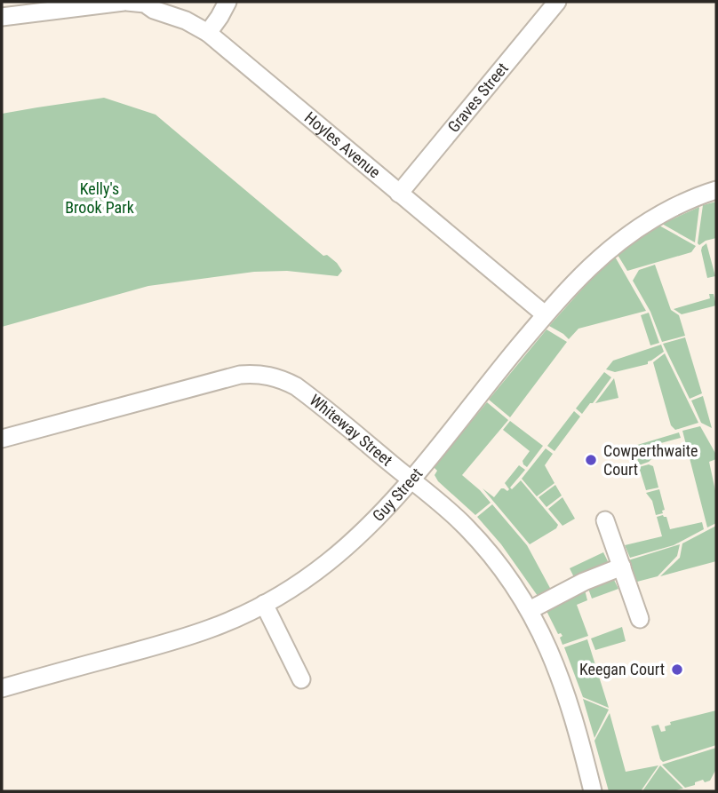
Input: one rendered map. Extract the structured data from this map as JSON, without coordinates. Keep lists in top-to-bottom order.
{
  "streets": {
    "street": [
      "Graves Street",
      "Hoyles Avenue",
      "Whiteway Street",
      "Guy Street"
    ]
  },
  "crossings": [
    ["Graves Street", "Hoyles Avenue"],
    ["Hoyles Avenue", "Guy Street"],
    ["Whiteway Street", "Guy Street"]
  ],
  "parks": ["Kelly's Brook Park"],
  "places": ["Cowperthwaite Court", "Keegan Court"]
}
